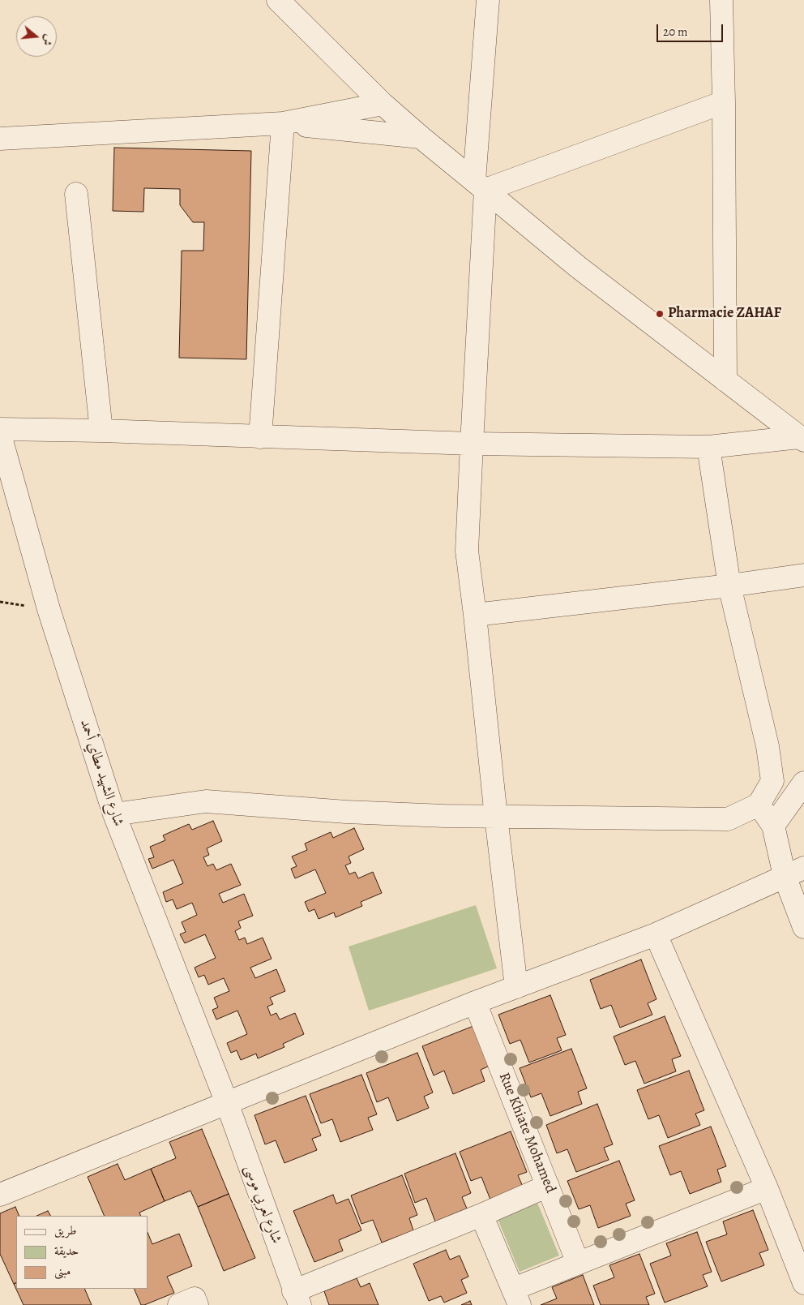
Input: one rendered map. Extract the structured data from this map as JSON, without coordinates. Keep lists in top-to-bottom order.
{
  "streets": {
    "street": ["شارع الشهيد مطاي أحمد", "Rue Khiate Mohamed", "شارع لعربي موسى"]
  },
  "crossings": [
    ["شارع الشهيد مطاي أحمد", "شارع لعربي موسى"]
  ],
  "places": ["Pharmacie ZAHAF"],
  "legend": ["طريق", "حديقة", "مبنى"],
  "scale_bar": "20 m",
  "north": "right"
}
